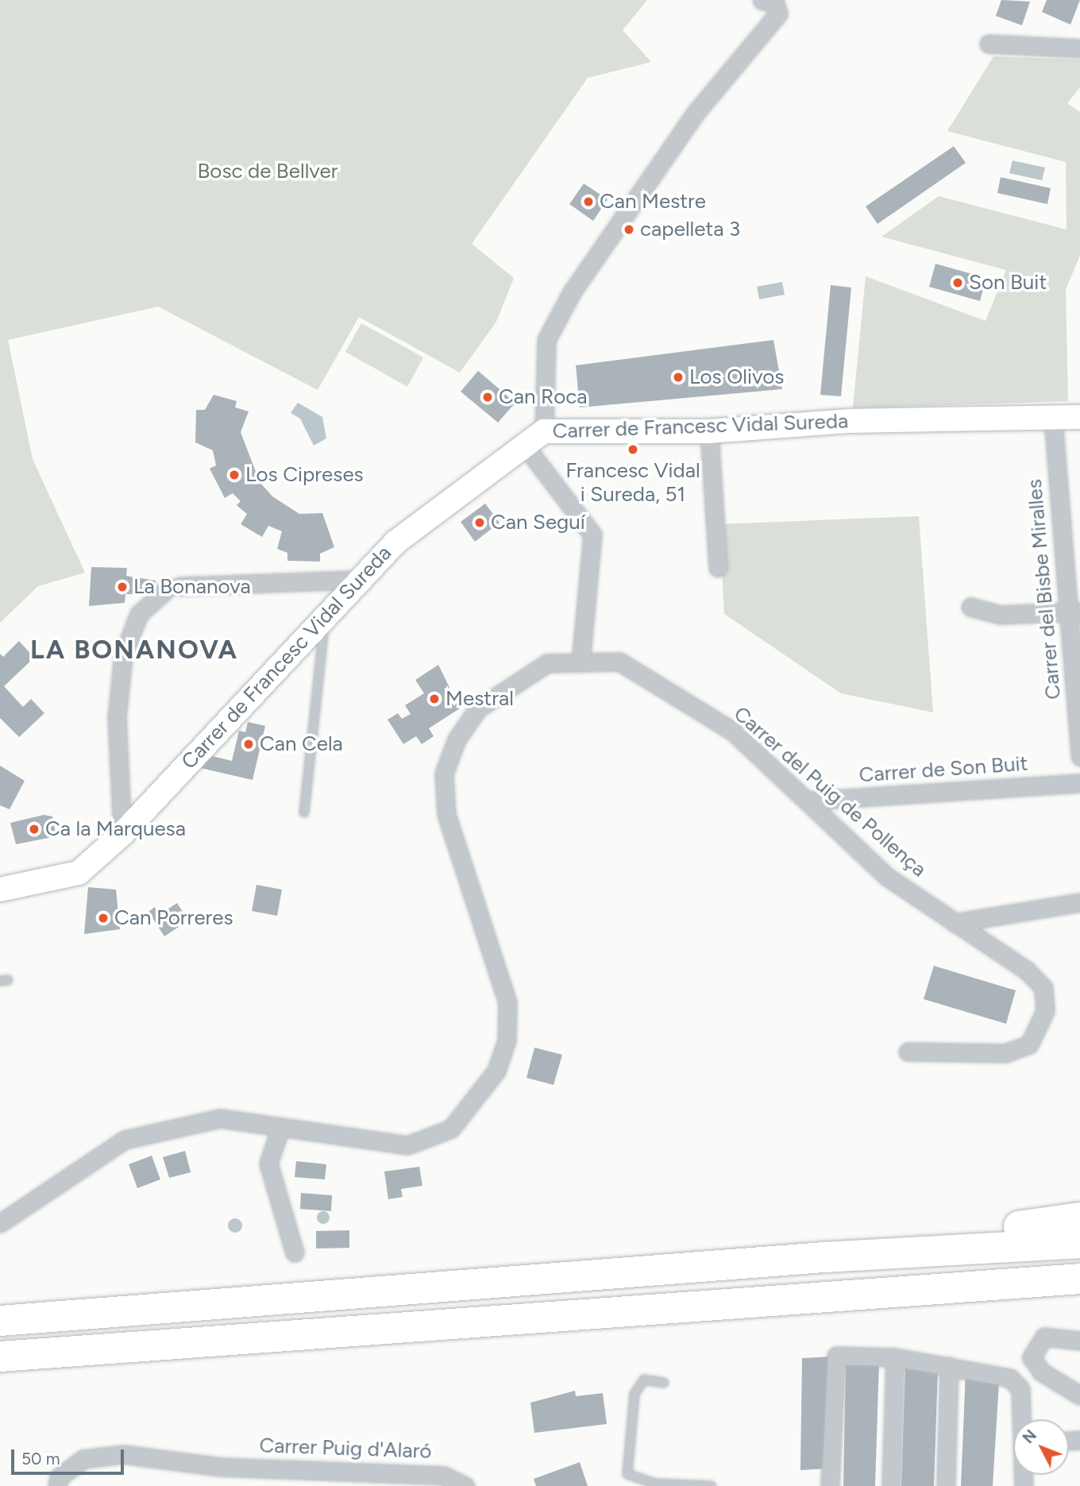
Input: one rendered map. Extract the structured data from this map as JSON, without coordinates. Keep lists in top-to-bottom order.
{
  "streets": {
    "street": [
      "Carrer de Francesc Vidal Sureda",
      "Carrer del Bisbe Miralles",
      "Carrer de Son Buit",
      "Carrer del Puig de Pollença",
      "Carrer Puig d'Alaró"
    ]
  },
  "crossings": [
    ["Carrer de Francesc Vidal Sureda", "Carrer del Bisbe Miralles"],
    ["Carrer de Son Buit", "Carrer del Puig de Pollença"]
  ],
  "districts": ["LA BONANOVA"],
  "parks": ["Bosc de Bellver"],
  "places": [
    "Can Mestre",
    "capelleta 3",
    "Son Buit",
    "Los Olivos",
    "Can Roca",
    "Francesc Vidal i Sureda, 51",
    "Los Cipreses",
    "Can Seguí",
    "La Bonanova",
    "Mestral",
    "Can Cela",
    "Ca la Marquesa",
    "Can Porreres"
  ],
  "scale_bar": "50 m",
  "north": "top left"
}
